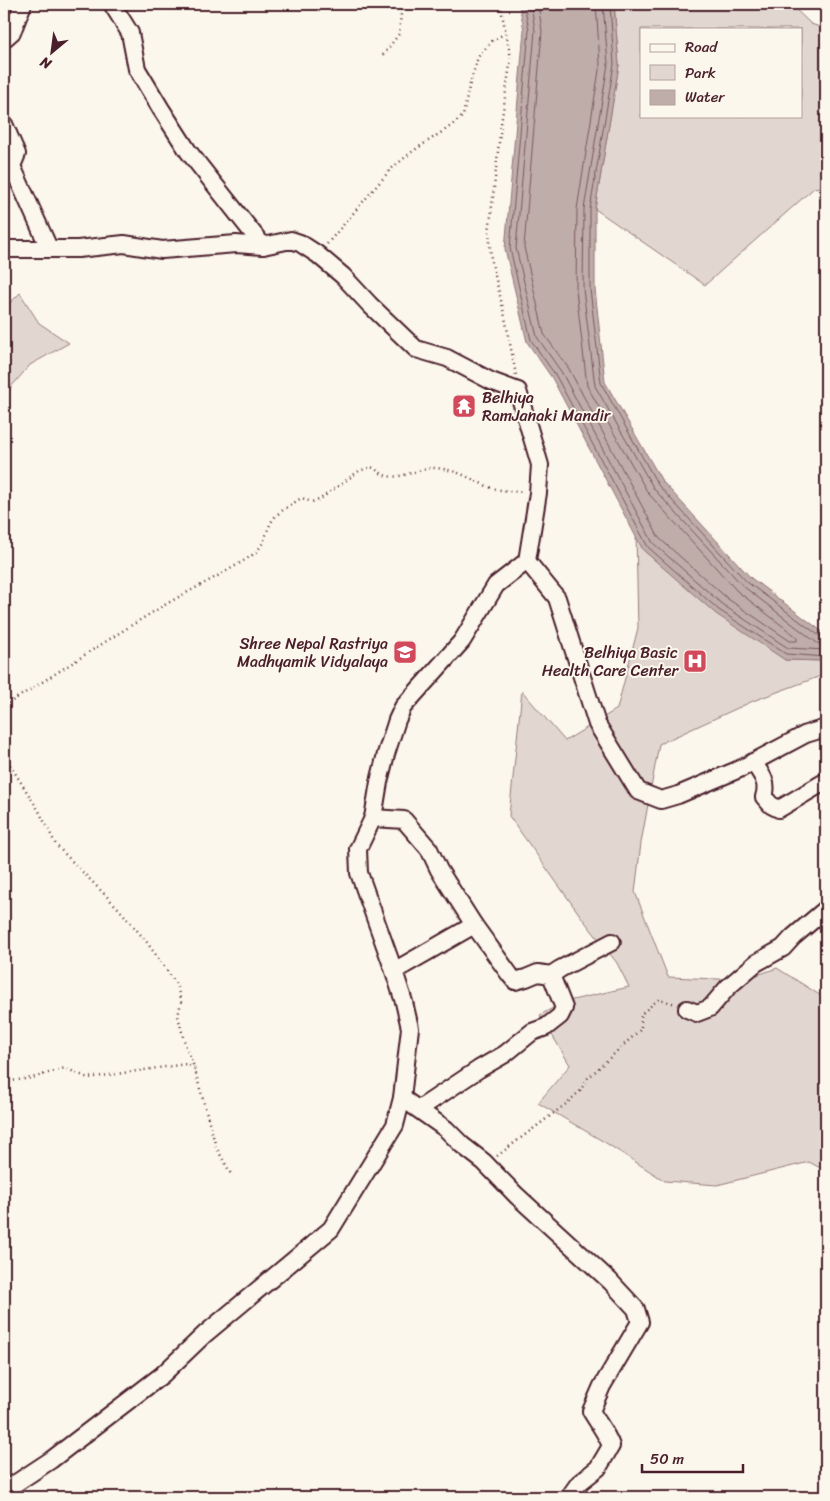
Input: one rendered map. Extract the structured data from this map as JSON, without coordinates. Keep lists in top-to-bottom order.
{
  "places": {
    "temple": ["Belhiya RamJanaki Mandir"],
    "school or university": ["Shree Nepal Rastriya Madhyamik Vidyalaya"],
    "hospital": ["Belhiya Basic Health Care Center"]
  },
  "legend": ["Road", "Park", "Water"],
  "scale_bar": "50 m",
  "north": "bottom left"
}
